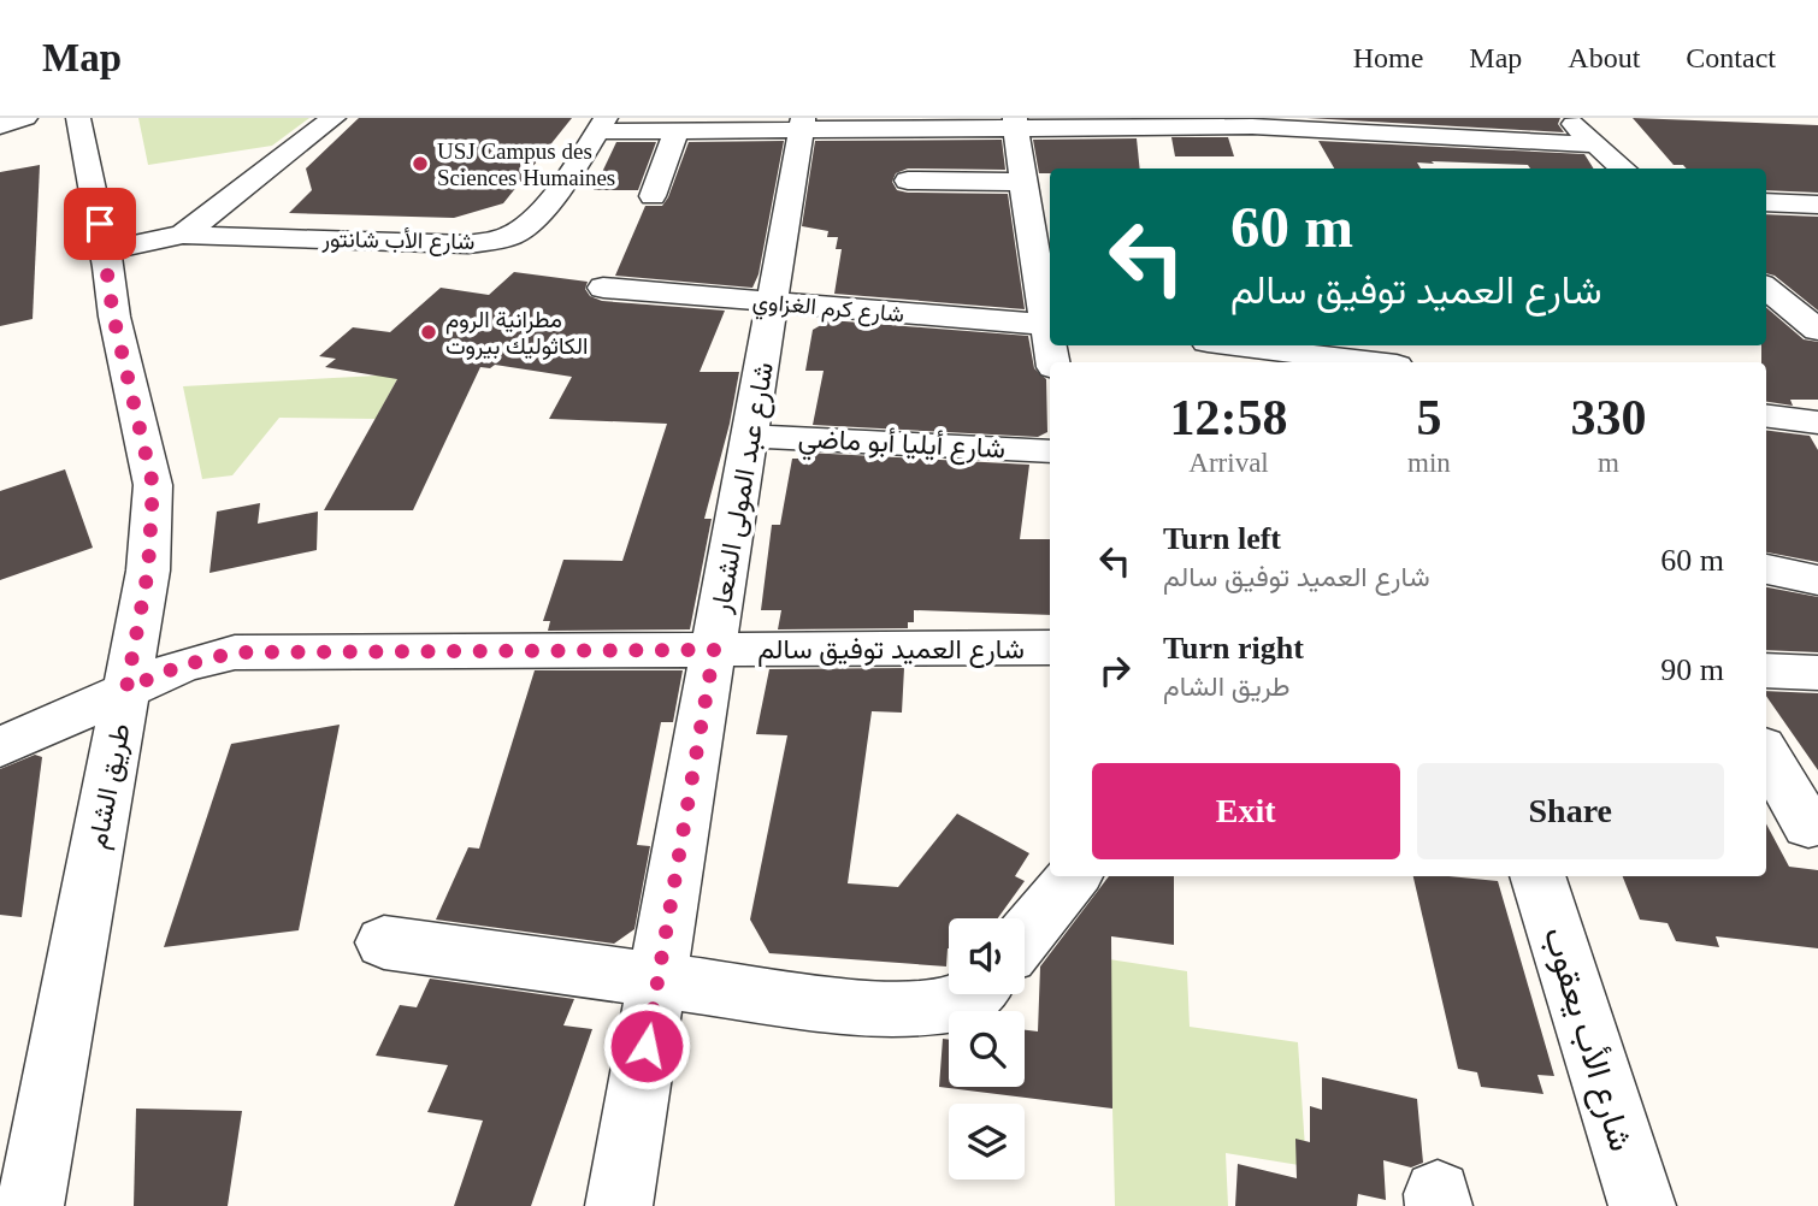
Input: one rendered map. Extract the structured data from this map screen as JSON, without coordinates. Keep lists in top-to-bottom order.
{
  "streets": {
    "street": [
      "شارع الأب شانتور",
      "شارع كرم الغزاوي",
      "شارع أيليا أبو ماضي",
      "شارع عبد المولى الشعار",
      "شارع العميد توفيق سالم",
      "طريق الشام",
      "شارع الأب يعقوب"
    ]
  },
  "crossings": [
    ["شارع كرم الغزاوي", "شارع عبد المولى الشعار"],
    ["شارع أيليا أبو ماضي", "شارع عبد المولى الشعار"],
    ["شارع عبد المولى الشعار", "شارع العميد توفيق سالم"],
    ["شارع العميد توفيق سالم", "طريق الشام"]
  ],
  "places": ["USJ Campus des Sciences Humaines", "مطرانية الروم الكاثوليك بيروت"],
  "page": {
    "header": "Map",
    "nav": [
      "Home",
      "Map",
      "About",
      "Contact"
    ],
    "turn": ["60 m", "شارع العميد توفيق سالم"],
    "eta": [
      "12:58",
      "Arrival",
      "5",
      "min",
      "330",
      "m"
    ],
    "list": [
      {
        "name": "Turn left",
        "note": "شارع العميد توفيق سالم",
        "value": "60 m"
      },
      {
        "name": "Turn right",
        "note": "طريق الشام",
        "value": "90 m"
      }
    ],
    "buttons": ["Exit", "Share"]
  }
}
